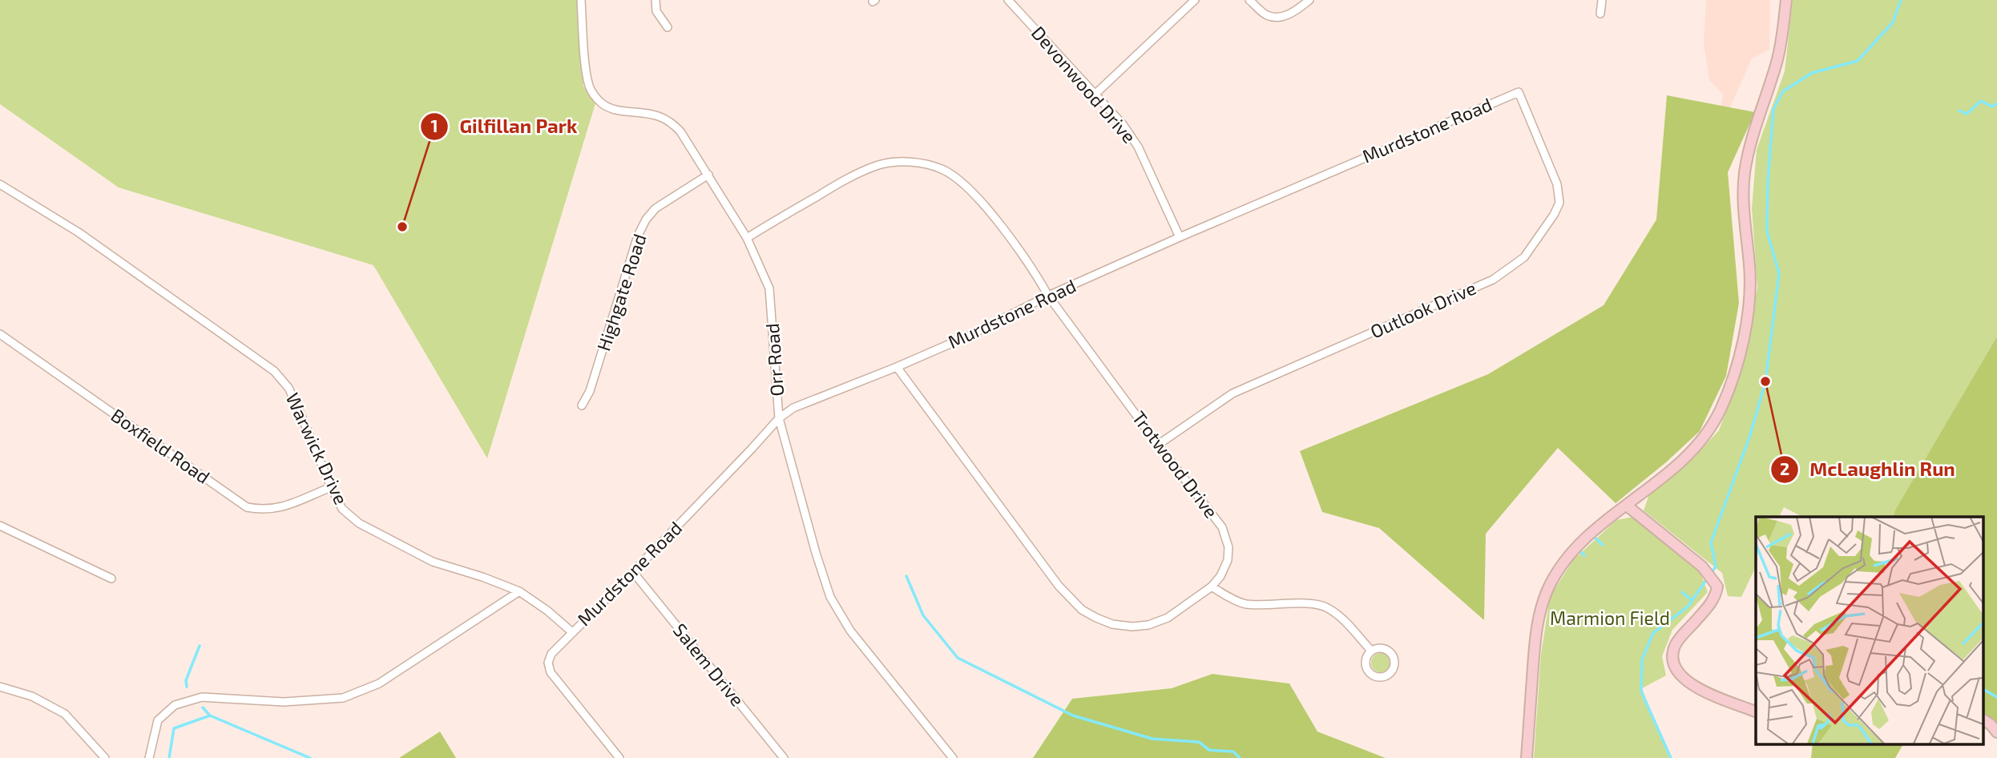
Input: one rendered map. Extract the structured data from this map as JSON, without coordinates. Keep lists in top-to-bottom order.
{
  "streets": {
    "street": [
      "Devonwood Drive",
      "Murdstone Road",
      "Highgate Road",
      "Outlook Drive",
      "Orr Road",
      "Boxfield Road",
      "Warwick Drive",
      "Trotwood Drive",
      "Salem Drive"
    ]
  },
  "crossings": [
    ["Devonwood Drive", "Murdstone Road"],
    ["Murdstone Road", "Outlook Drive"],
    ["Murdstone Road", "Orr Road"],
    ["Murdstone Road", "Warwick Drive"],
    ["Murdstone Road", "Trotwood Drive"],
    ["Murdstone Road", "Salem Drive"],
    ["Highgate Road", "Orr Road"],
    ["Outlook Drive", "Trotwood Drive"],
    ["Orr Road", "Trotwood Drive"],
    ["Boxfield Road", "Warwick Drive"]
  ],
  "parks": ["Marmion Field"],
  "places": ["Gilfillan Park", "McLaughlin Run"]
}
